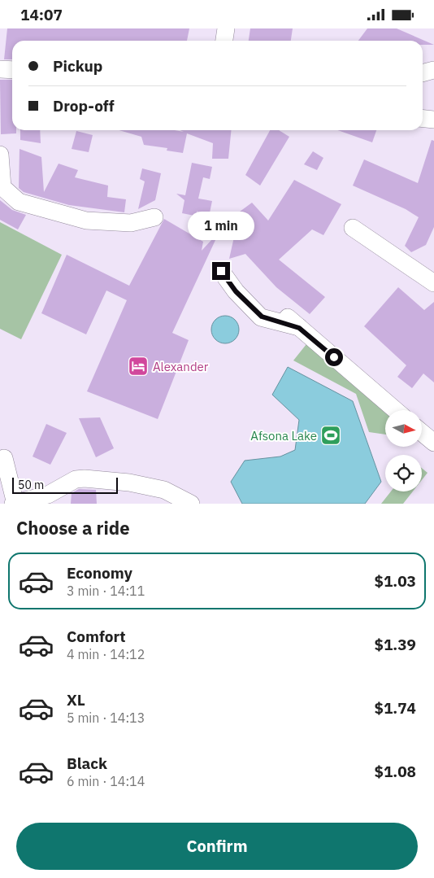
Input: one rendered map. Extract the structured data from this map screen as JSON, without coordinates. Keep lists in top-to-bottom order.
{
  "places": {
    "hotel": ["Alexander"],
    "sports": ["Afsona Lake"]
  },
  "scale_bar": "50 m",
  "north": "right",
  "page": {
    "status": "14:07",
    "banner": ["Pickup", "Drop-off"],
    "bubble": "1 min",
    "scale": "50 m",
    "heading": "Choose a ride",
    "list": [
      {
        "name": "Economy",
        "note": "3 min · 14:11",
        "value": "$1.03"
      },
      {
        "name": "Comfort",
        "note": "4 min · 14:12",
        "value": "$1.39"
      },
      {
        "name": "XL",
        "note": "5 min · 14:13",
        "value": "$1.74"
      },
      {
        "name": "Black",
        "note": "6 min · 14:14",
        "value": "$1.08"
      }
    ],
    "buttons": "Confirm"
  }
}
